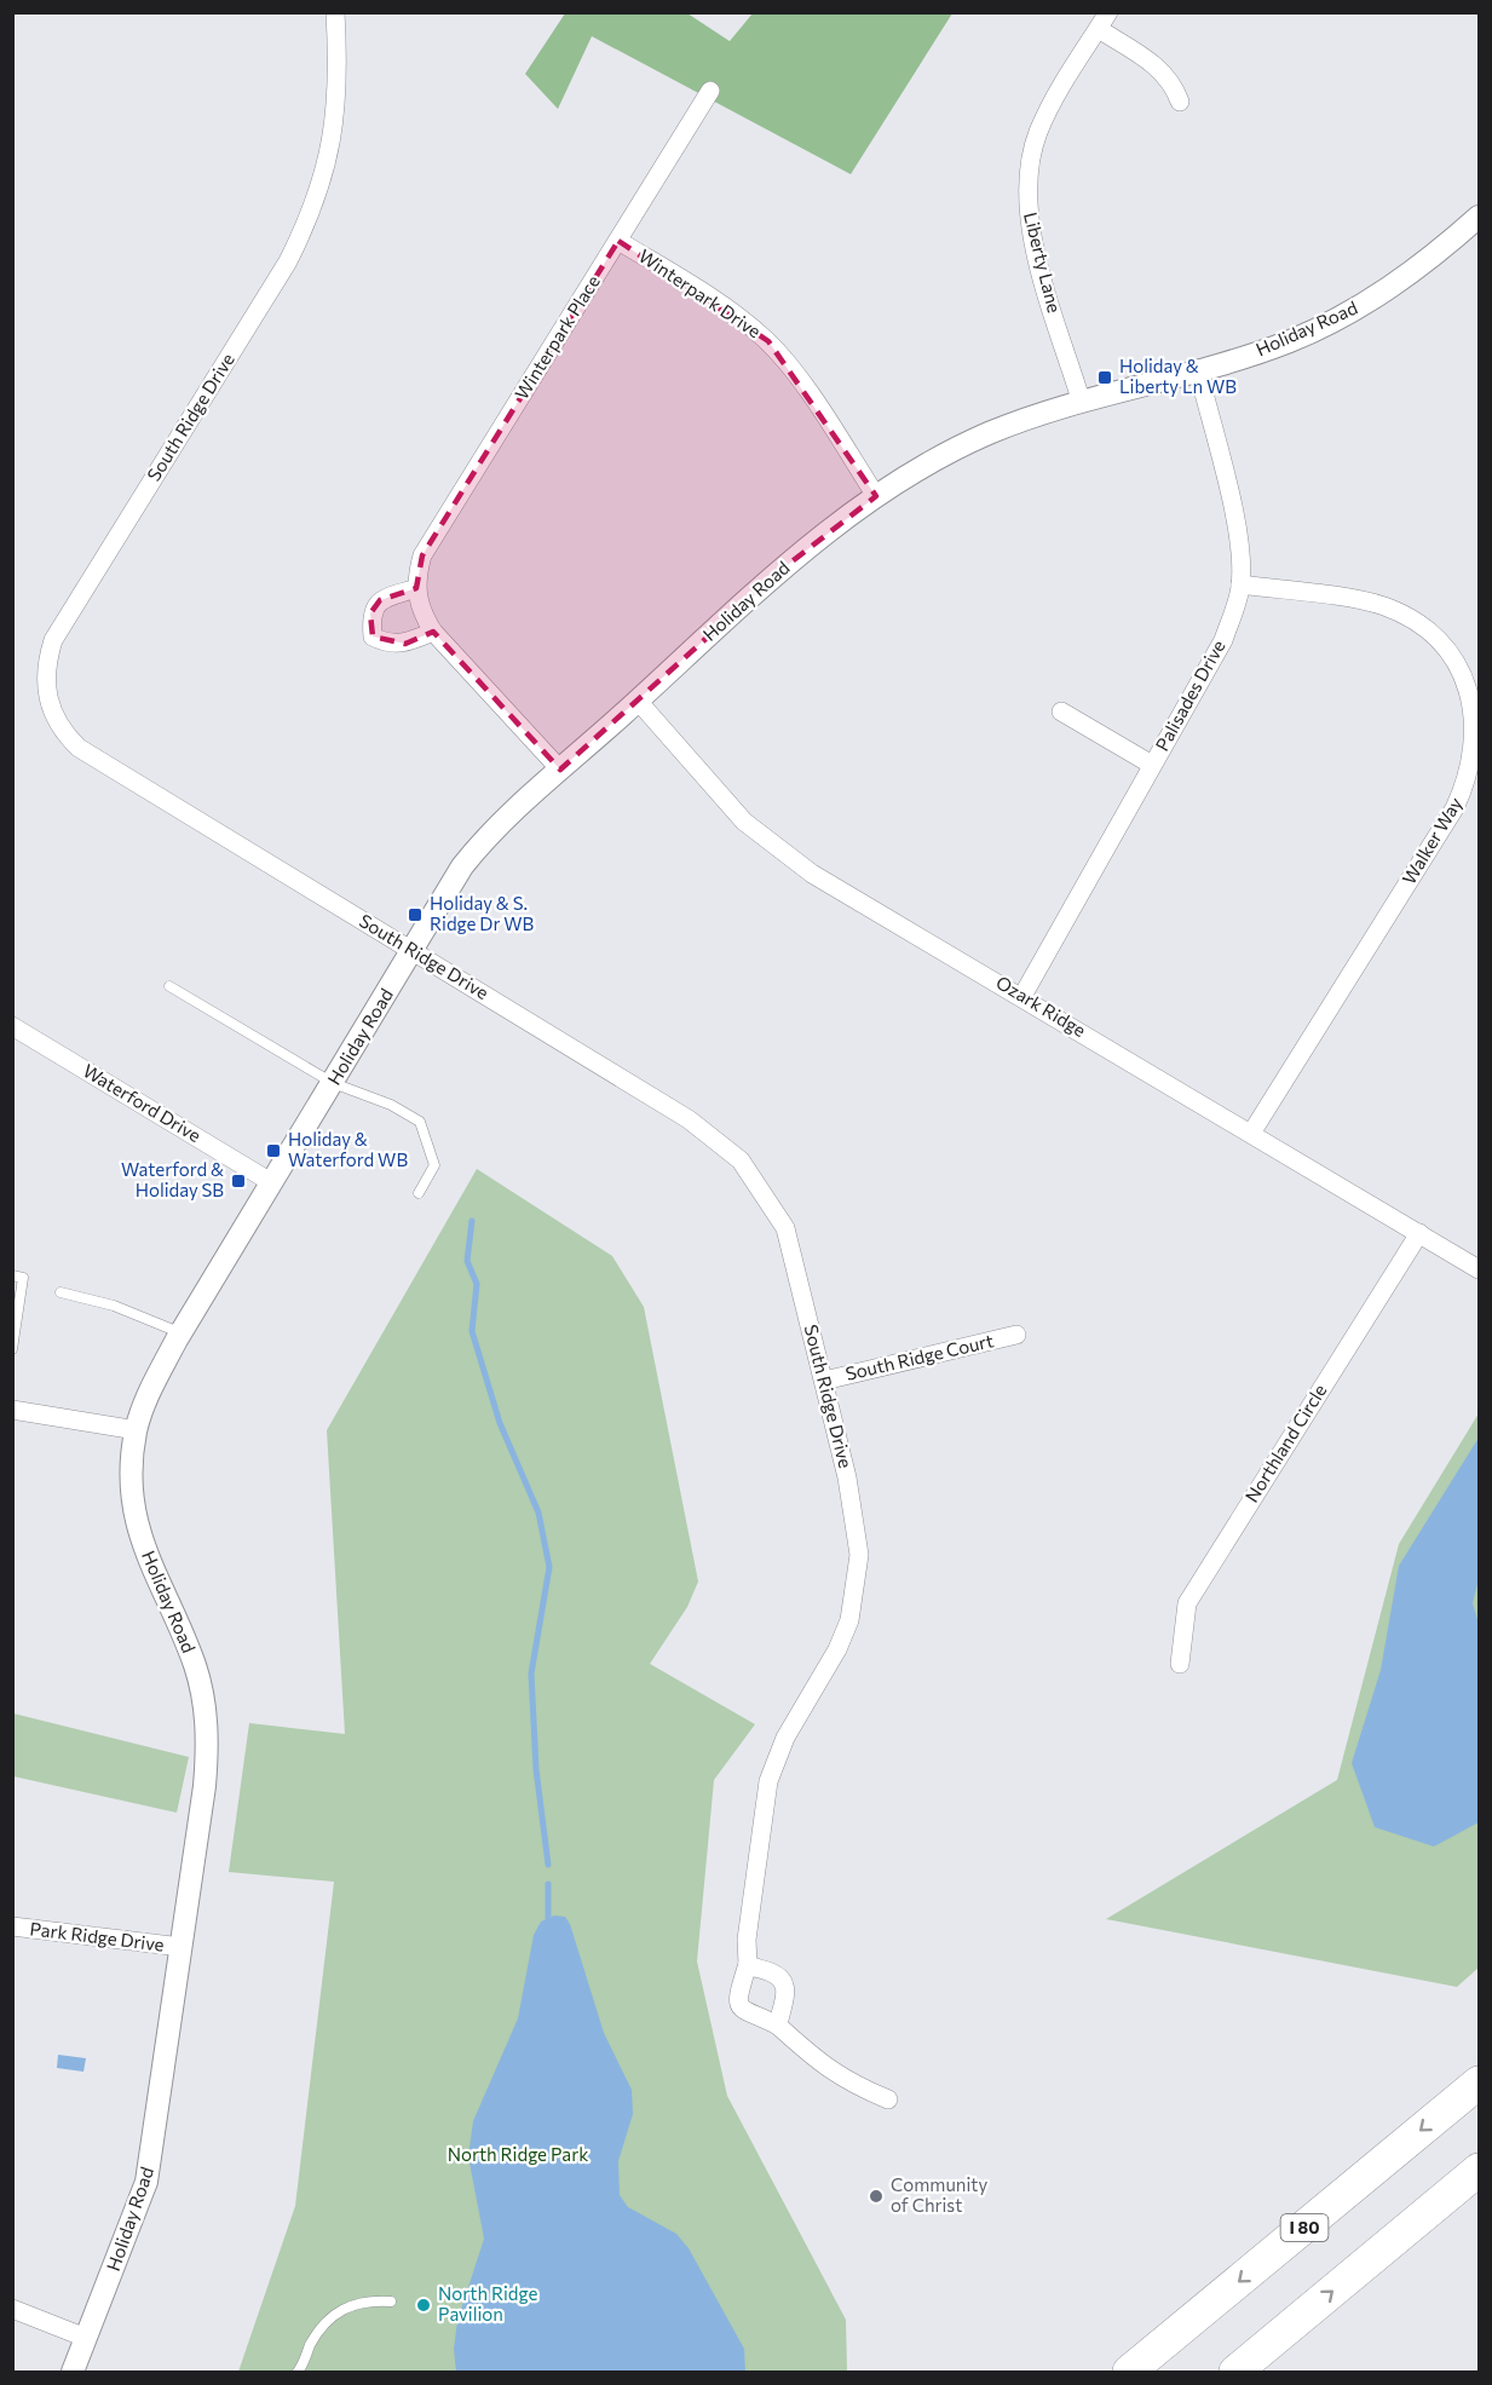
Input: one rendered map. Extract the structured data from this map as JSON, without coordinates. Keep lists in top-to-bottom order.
{
  "streets": {
    "highway": ["I 80"],
    "street": [
      "Liberty Lane",
      "Winterpark Drive",
      "Holiday Road",
      "Winterpark Place",
      "South Ridge Drive",
      "Palisades Drive",
      "Walker Way",
      "Ozark Ridge",
      "Waterford Drive",
      "South Ridge Court",
      "Northland Circle",
      "Park Ridge Drive"
    ]
  },
  "crossings": [
    ["Liberty Lane", "Holiday Road"],
    ["Winterpark Drive", "Holiday Road"],
    ["Winterpark Drive", "Winterpark Place"],
    ["Holiday Road", "Winterpark Place"],
    ["Holiday Road", "South Ridge Drive"],
    ["Holiday Road", "Palisades Drive"],
    ["Holiday Road", "Ozark Ridge"],
    ["Holiday Road", "Waterford Drive"],
    ["Holiday Road", "Park Ridge Drive"],
    ["South Ridge Drive", "South Ridge Court"],
    ["Palisades Drive", "Walker Way"],
    ["Palisades Drive", "Ozark Ridge"],
    ["Walker Way", "Ozark Ridge"],
    ["Ozark Ridge", "Northland Circle"]
  ],
  "parks": ["North Ridge Park"],
  "places": {
    "transit": [
      "Holiday & Liberty Ln WB",
      "Holiday & S. Ridge Dr WB",
      "Holiday & Waterford WB",
      "Waterford & Holiday SB"
    ],
    "other": ["Community of Christ", "North Ridge Pavilion"]
  }
}
